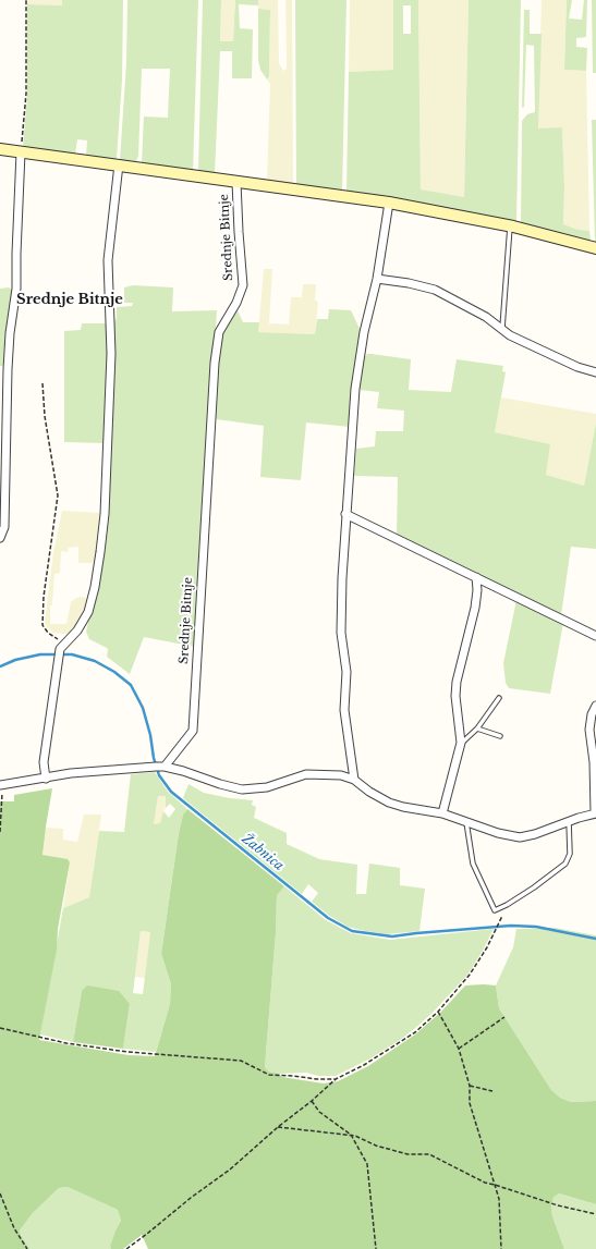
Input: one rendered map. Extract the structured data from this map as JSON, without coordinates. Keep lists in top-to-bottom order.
{
  "streets": {
    "main road": ["Srednje Bitnje"]
  },
  "districts": ["Srednje Bitnje"],
  "water": ["Žabnica"]
}
